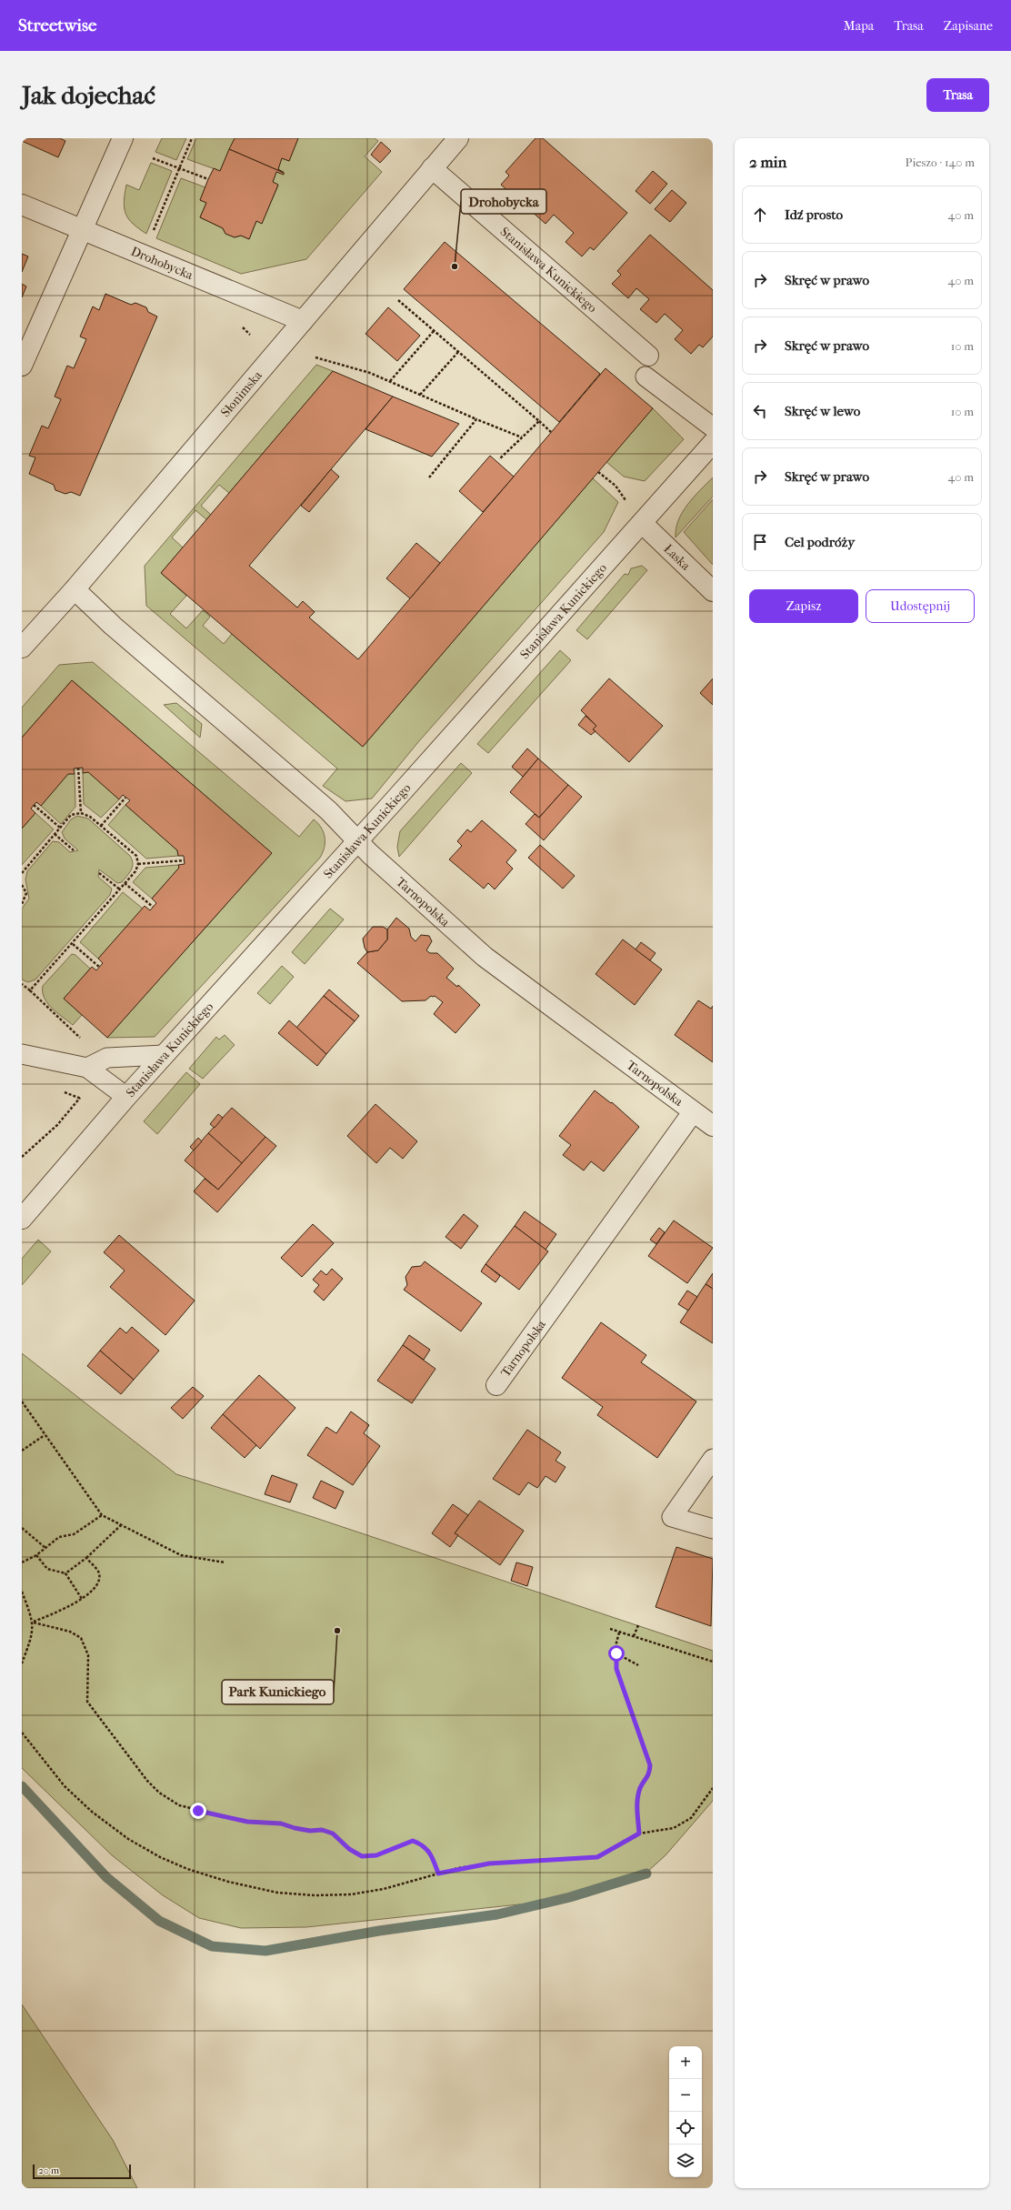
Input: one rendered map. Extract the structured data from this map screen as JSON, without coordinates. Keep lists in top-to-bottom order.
{
  "streets": {
    "street": [
      "Drohobycka",
      "Stanisława Kunickiego",
      "Słonimska",
      "Łaska",
      "Tarnopolska"
    ]
  },
  "crossings": [
    ["Drohobycka", "Słonimska"],
    ["Stanisława Kunickiego", "Słonimska"],
    ["Stanisława Kunickiego", "Łaska"],
    ["Stanisława Kunickiego", "Tarnopolska"],
    ["Słonimska", "Tarnopolska"]
  ],
  "places": ["Drohobycka", "Park Kunickiego"],
  "scale_bar": "20 m",
  "page": {
    "header": "Streetwise",
    "nav": ["Mapa", "Trasa", "Zapisane"],
    "buttons": [
      "Trasa",
      ["Zapisz", "Udostępnij"]
    ],
    "title": "Jak dojechać",
    "heading": ["2 min", "Pieszo · 140 m"],
    "list": [
      ["Idź prosto", "40 m"],
      ["Skręć w prawo", "40 m"],
      ["Skręć w prawo", "10 m"],
      ["Skręć w lewo", "10 m"],
      ["Skręć w prawo", "40 m"],
      "Cel podróży"
    ],
    "map_buttons": ["+", "−"],
    "scale": "20 m"
  }
}
